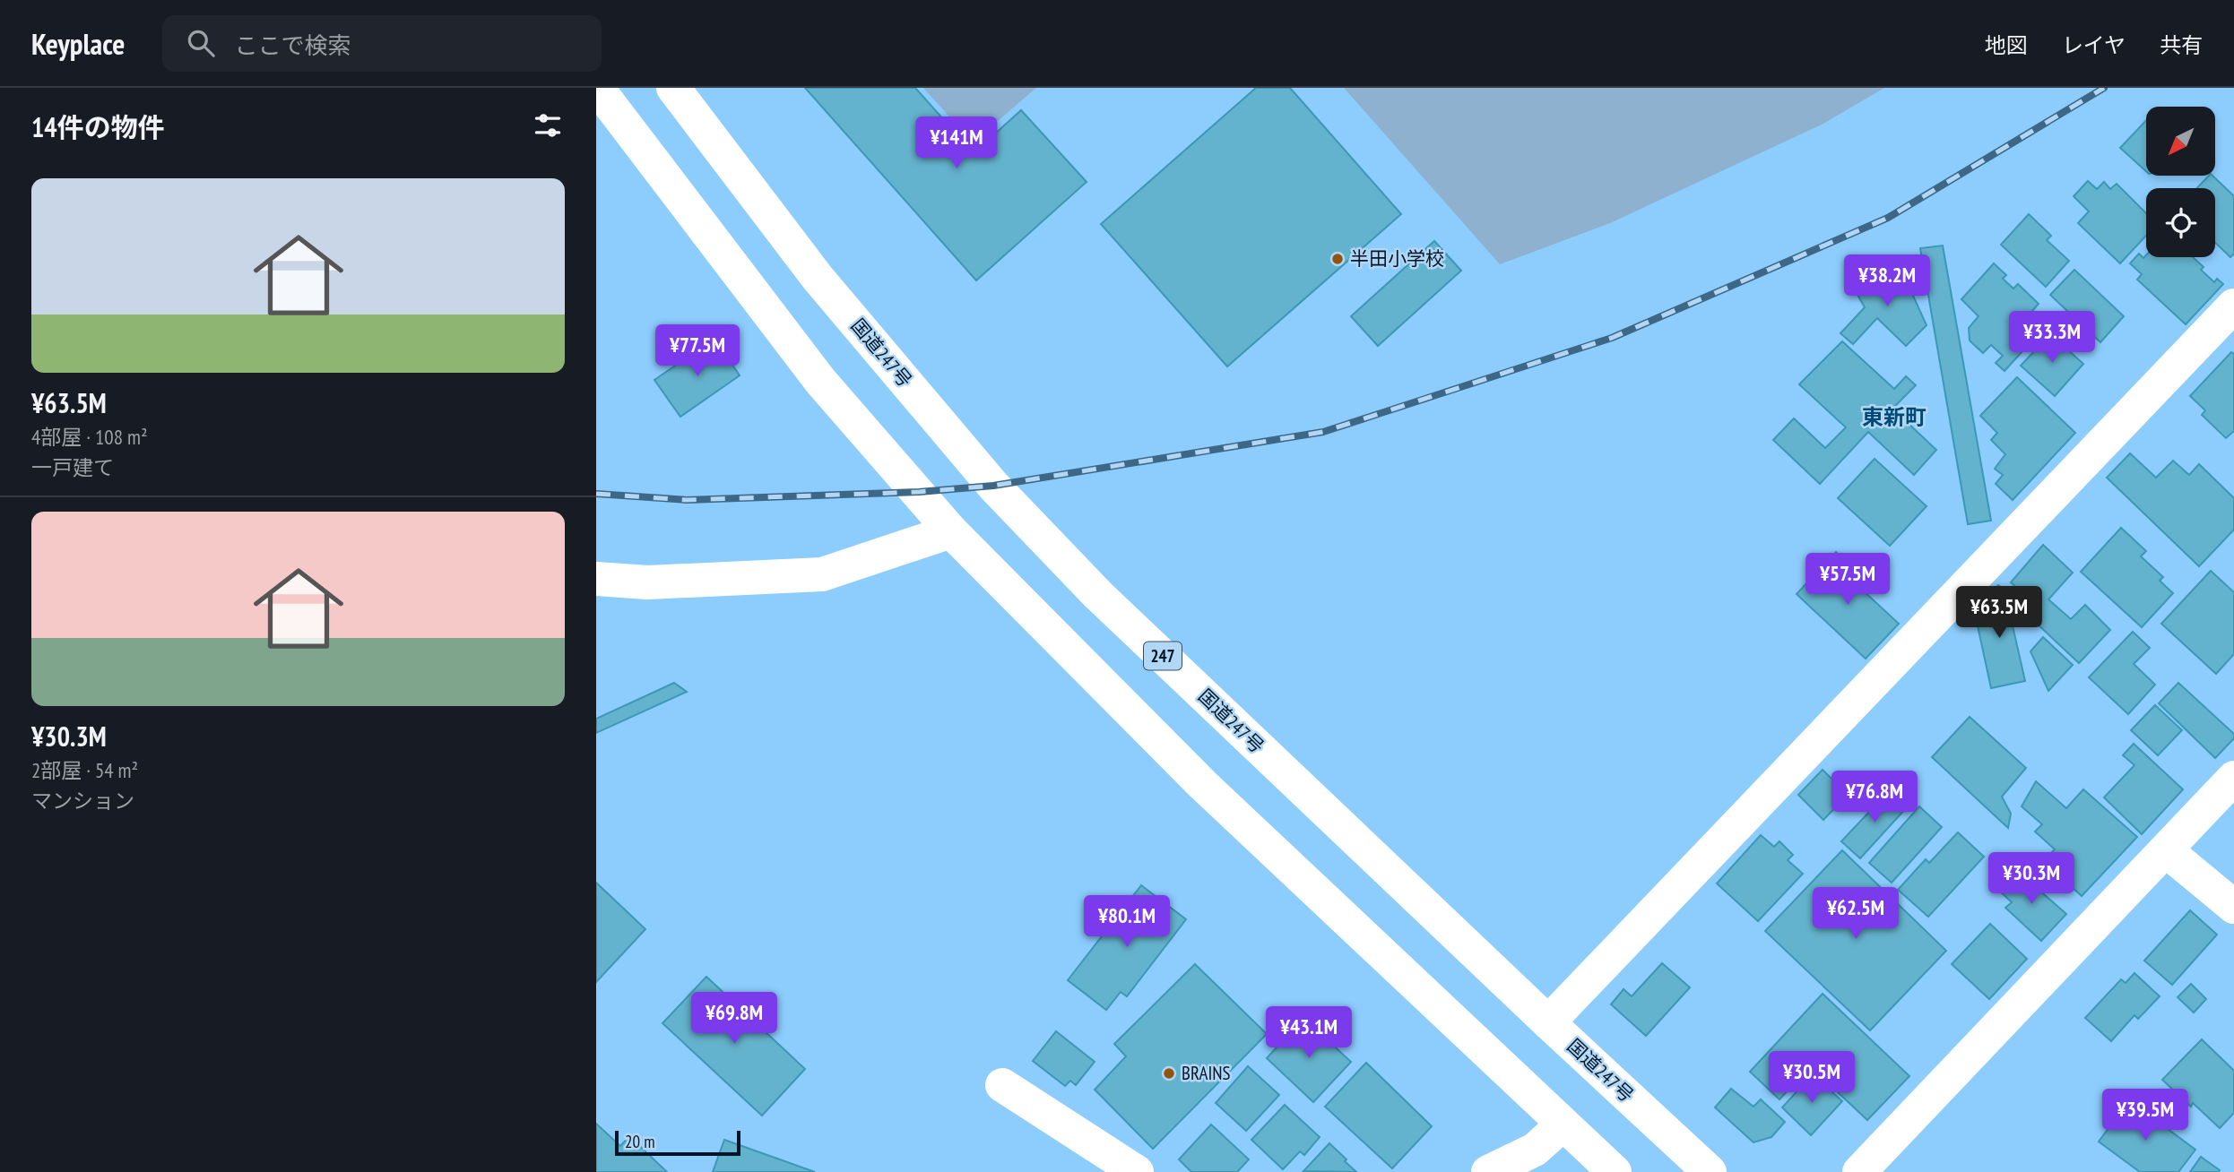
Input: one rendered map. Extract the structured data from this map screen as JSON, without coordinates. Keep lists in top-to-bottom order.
{
  "streets": {
    "main road": ["国道247号", "247"]
  },
  "districts": ["東新町"],
  "places": ["半田小学校", "BRAINS"],
  "scale_bar": "20 m",
  "north": "bottom left",
  "page": {
    "header": "Keyplace",
    "search": "ここで検索",
    "nav": ["地図", "レイヤ", "共有"],
    "heading": "14件の物件",
    "price": [
      "¥141M",
      "¥38.2M",
      "¥33.3M",
      "¥77.5M",
      "¥57.5M",
      "¥63.5M",
      "¥76.8M",
      "¥30.3M",
      "¥62.5M",
      "¥80.1M",
      "¥69.8M",
      "¥43.1M",
      "¥30.5M",
      "¥39.5M"
    ],
    "list": [
      {
        "name": "¥63.5M",
        "note": "4部屋 · 108 m² · 一戸建て"
      },
      {
        "name": "¥30.3M",
        "note": "2部屋 · 54 m² · マンション"
      }
    ],
    "scale": "20 m"
  }
}
